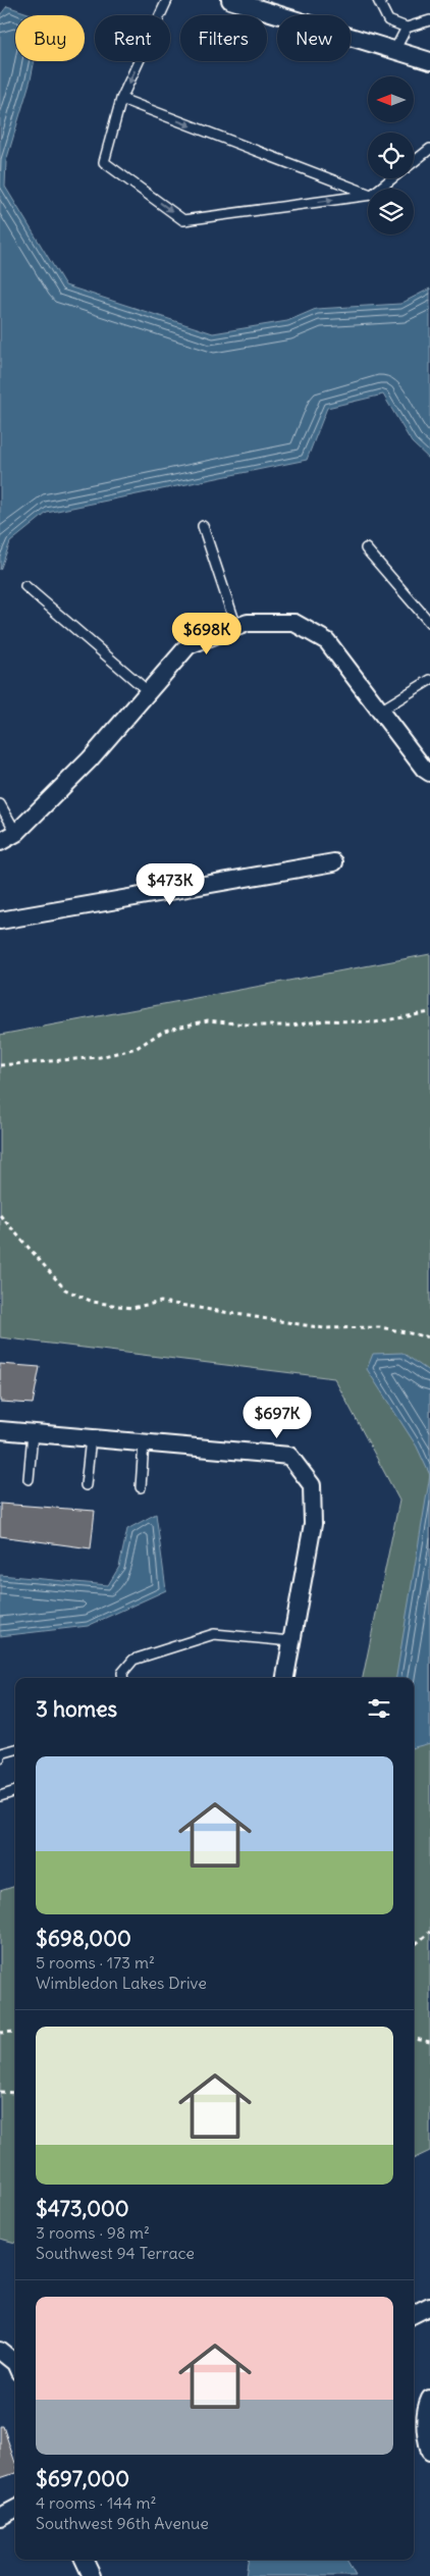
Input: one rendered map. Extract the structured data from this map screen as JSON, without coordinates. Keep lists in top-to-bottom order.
{
  "north": "left",
  "page": {
    "chip": [
      "Buy",
      "Rent",
      "Filters",
      "New"
    ],
    "price": ["$698K", "$473K", "$697K"],
    "heading": "3 homes",
    "list": [
      {
        "name": "$698,000",
        "note": "5 rooms · 173 m² · Wimbledon Lakes Drive"
      },
      {
        "name": "$473,000",
        "note": "3 rooms · 98 m² · Southwest 94 Terrace"
      },
      {
        "name": "$697,000",
        "note": "4 rooms · 144 m² · Southwest 96th Avenue"
      }
    ]
  }
}
